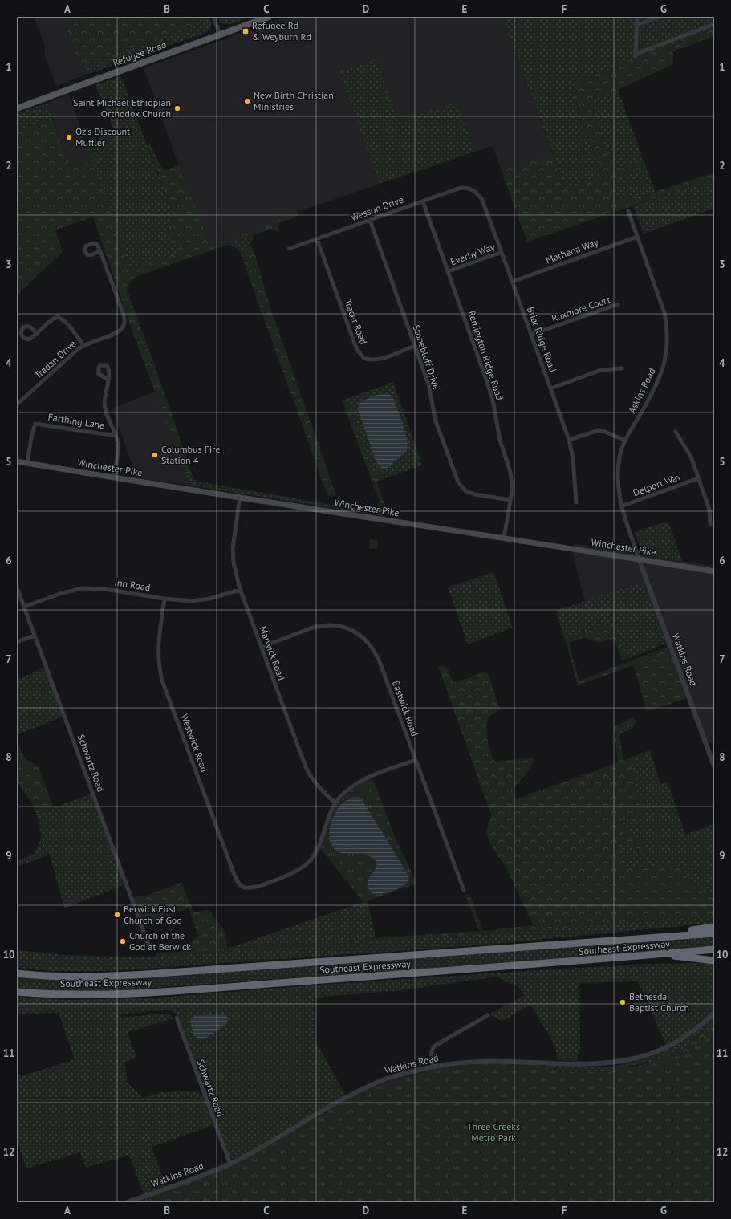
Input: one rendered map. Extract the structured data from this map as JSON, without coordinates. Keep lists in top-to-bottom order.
{
  "streets": {
    "highway": ["Southeast Expressway"],
    "main road": ["Refugee Road", "Winchester Pike"],
    "street": [
      "Wesson Drive",
      "Mathena Way",
      "Everby Way",
      "Roxmore Court",
      "Tracer Road",
      "Briar Ridge Road",
      "Remington Ridge Road",
      "Stonebluff Drive",
      "Tradan Drive",
      "Askins Road",
      "Farthing Lane",
      "Delport Way",
      "Inn Road",
      "Marwick Road",
      "Watkins Road",
      "Eastwick Road",
      "Westwick Road",
      "Schwartz Road"
    ]
  },
  "crossings": [
    ["Wesson Drive", "Tracer Road"],
    ["Wesson Drive", "Briar Ridge Road"],
    ["Wesson Drive", "Remington Ridge Road"],
    ["Wesson Drive", "Stonebluff Drive"],
    ["Mathena Way", "Briar Ridge Road"],
    ["Mathena Way", "Askins Road"],
    ["Everby Way", "Briar Ridge Road"],
    ["Everby Way", "Remington Ridge Road"],
    ["Roxmore Court", "Briar Ridge Road"],
    ["Tracer Road", "Stonebluff Drive"],
    ["Remington Ridge Road", "Stonebluff Drive"],
    ["Remington Ridge Road", "Winchester Pike"],
    ["Askins Road", "Winchester Pike"],
    ["Askins Road", "Delport Way"],
    ["Askins Road", "Watkins Road"],
    ["Farthing Lane", "Winchester Pike"],
    ["Winchester Pike", "Marwick Road"],
    ["Winchester Pike", "Watkins Road"],
    ["Inn Road", "Marwick Road"],
    ["Inn Road", "Westwick Road"],
    ["Inn Road", "Schwartz Road"],
    ["Marwick Road", "Eastwick Road"],
    ["Marwick Road", "Westwick Road"],
    ["Watkins Road", "Schwartz Road"]
  ],
  "parks": ["Three Creeks Metro Park"],
  "places": {
    "transit": ["Refugee Rd & Weyburn Rd"],
    "other": [
      "New Birth Christian Ministries",
      "Saint Michael Ethiopian Orthodox Church",
      "Oz's Discount Muffler",
      "Columbus Fire Station 4",
      "Berwick First Church of God",
      "Church of the God at Berwick",
      "Bethesda Baptist Church"
    ]
  },
  "grid": {
    "columns": [
      "A",
      "B",
      "C",
      "D",
      "E",
      "F",
      "G"
    ],
    "rows": [
      "1",
      "2",
      "3",
      "4",
      "5",
      "6",
      "7",
      "8",
      "9",
      "10",
      "11",
      "12"
    ]
  }
}
